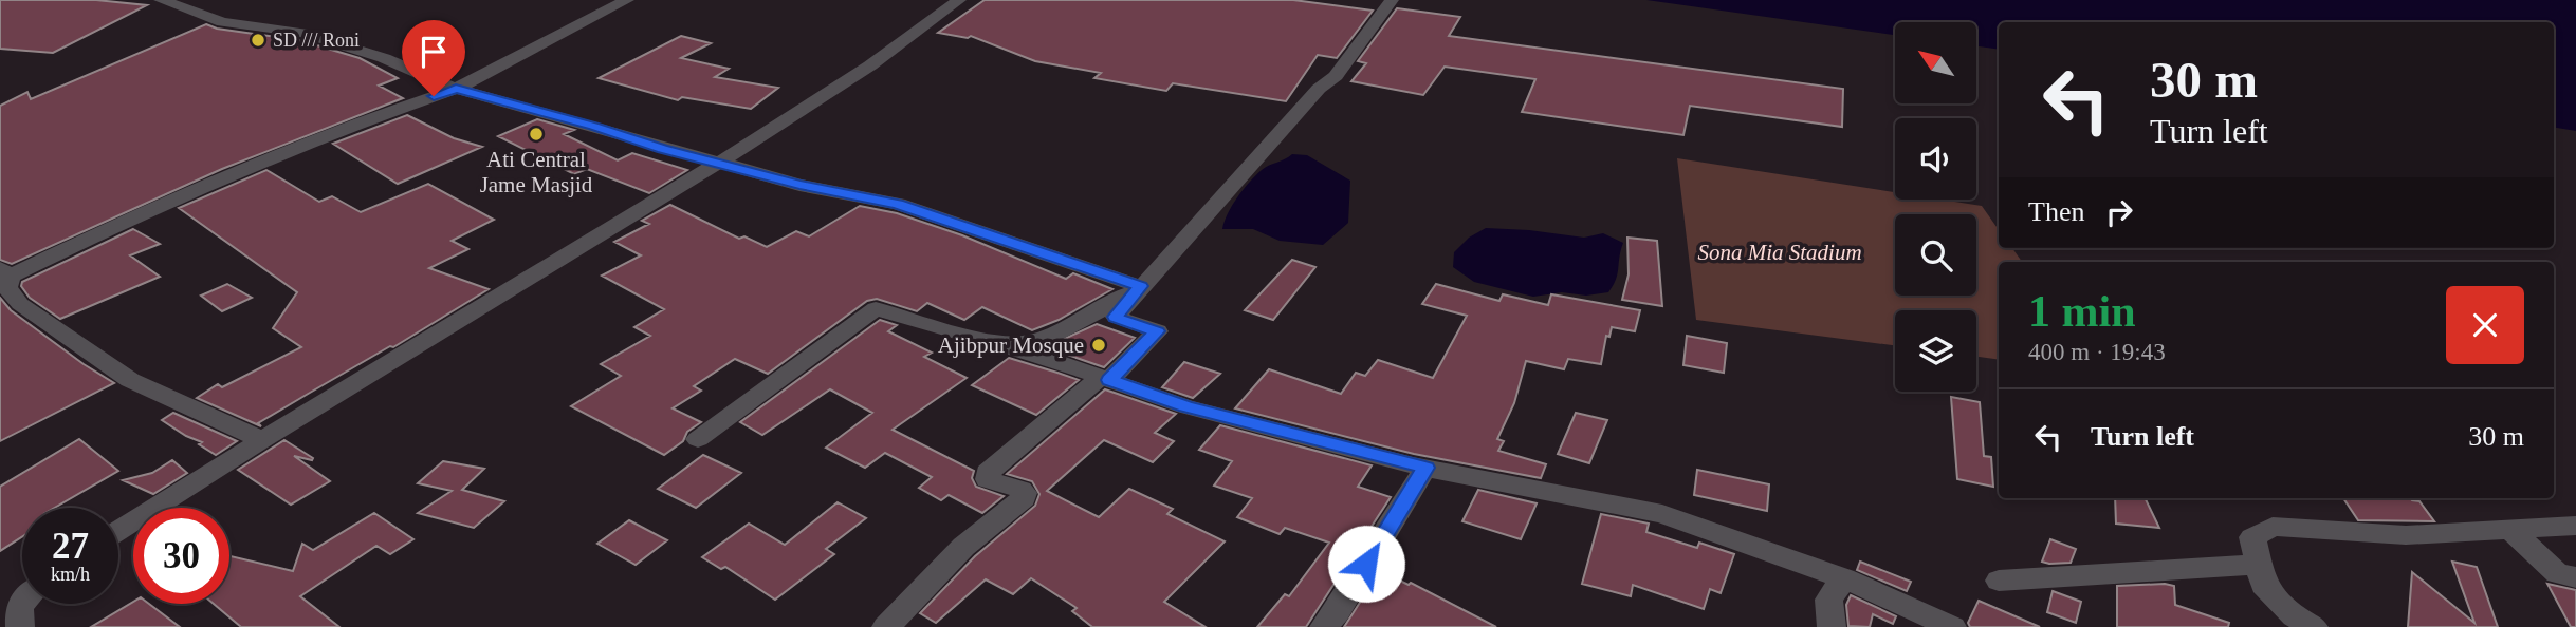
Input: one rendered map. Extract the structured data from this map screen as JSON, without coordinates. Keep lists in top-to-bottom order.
{
  "parks": ["Sona Mia Stadium"],
  "places": ["SD /// Roni", "Ati Central Jame Masjid", "Ajibpur Mosque"],
  "north": "top left",
  "page": {
    "turn": ["30 m", "Turn left"],
    "then": "Then",
    "heading": ["1 min", "400 m · 19:43"],
    "list": [
      {
        "name": "Turn left",
        "value": "30 m"
      }
    ],
    "speed": "27 km/h",
    "limit": "30"
  }
}
